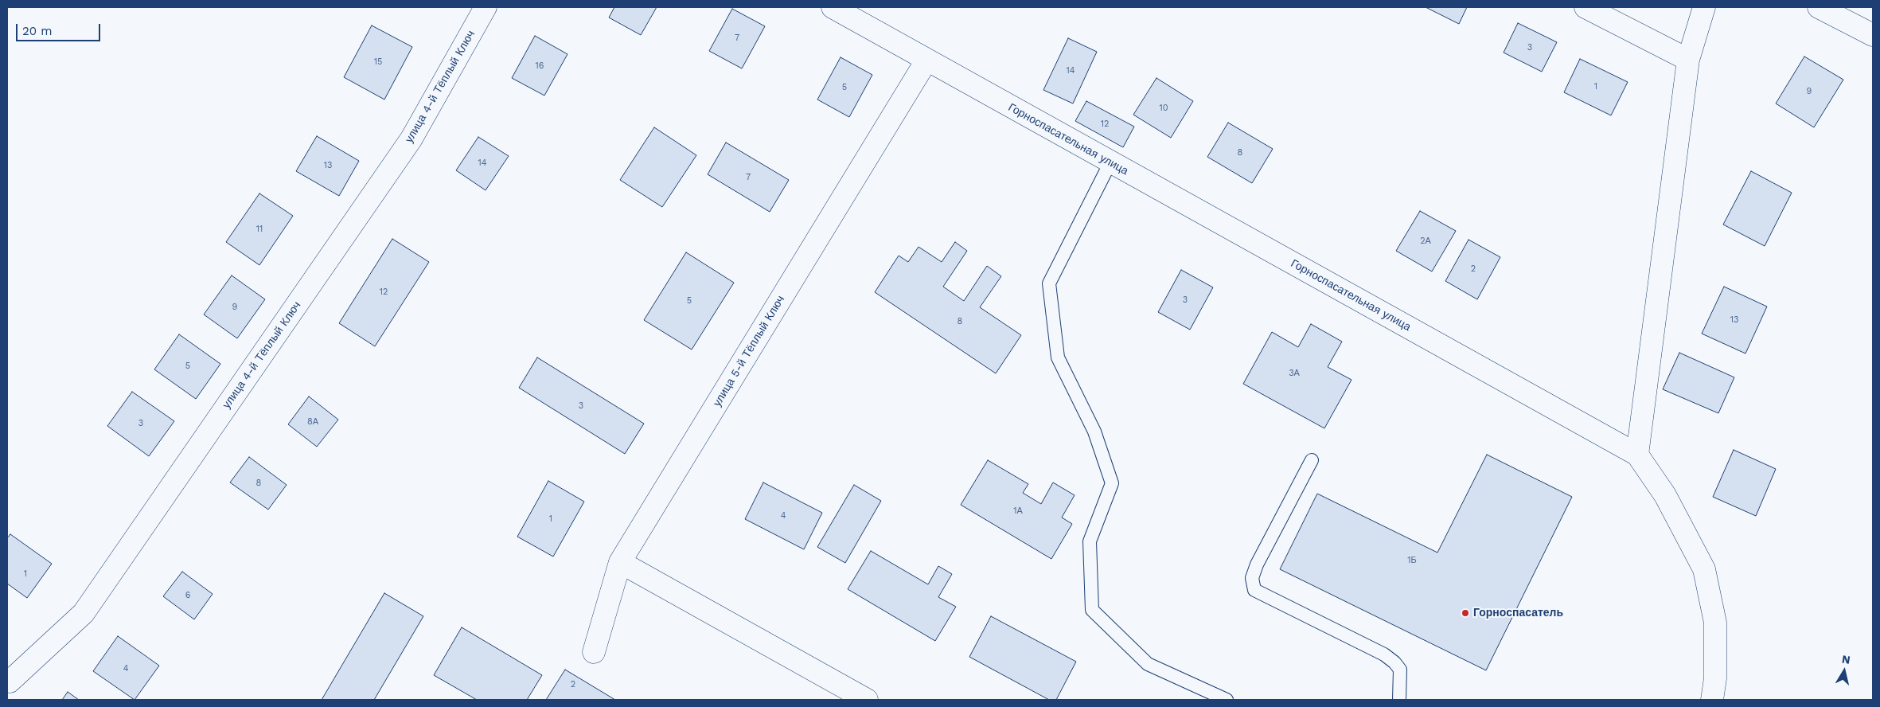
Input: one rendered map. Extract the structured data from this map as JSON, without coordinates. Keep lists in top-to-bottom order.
{
  "streets": {
    "street": ["улица 4-й Тёплый Ключ", "Горноспасательная улица", "улица 5-й Тёплый Ключ"]
  },
  "crossings": [
    ["Горноспасательная улица", "улица 5-й Тёплый Ключ"]
  ],
  "places": ["Горноспасатель"],
  "house_numbers": [
    "7",
    "3",
    "15",
    "16",
    "14",
    "1",
    "5",
    "9",
    "10",
    "12",
    "8",
    "14",
    "13",
    "7",
    "11",
    "2А",
    "2",
    "12",
    "3",
    "5",
    "9",
    "13",
    "8",
    "5",
    "3А",
    "3",
    "8А",
    "3",
    "8",
    "1А",
    "4",
    "1",
    "1Б",
    "1",
    "6",
    "4",
    "2"
  ],
  "scale_bar": "20 m",
  "north": "top"
}
